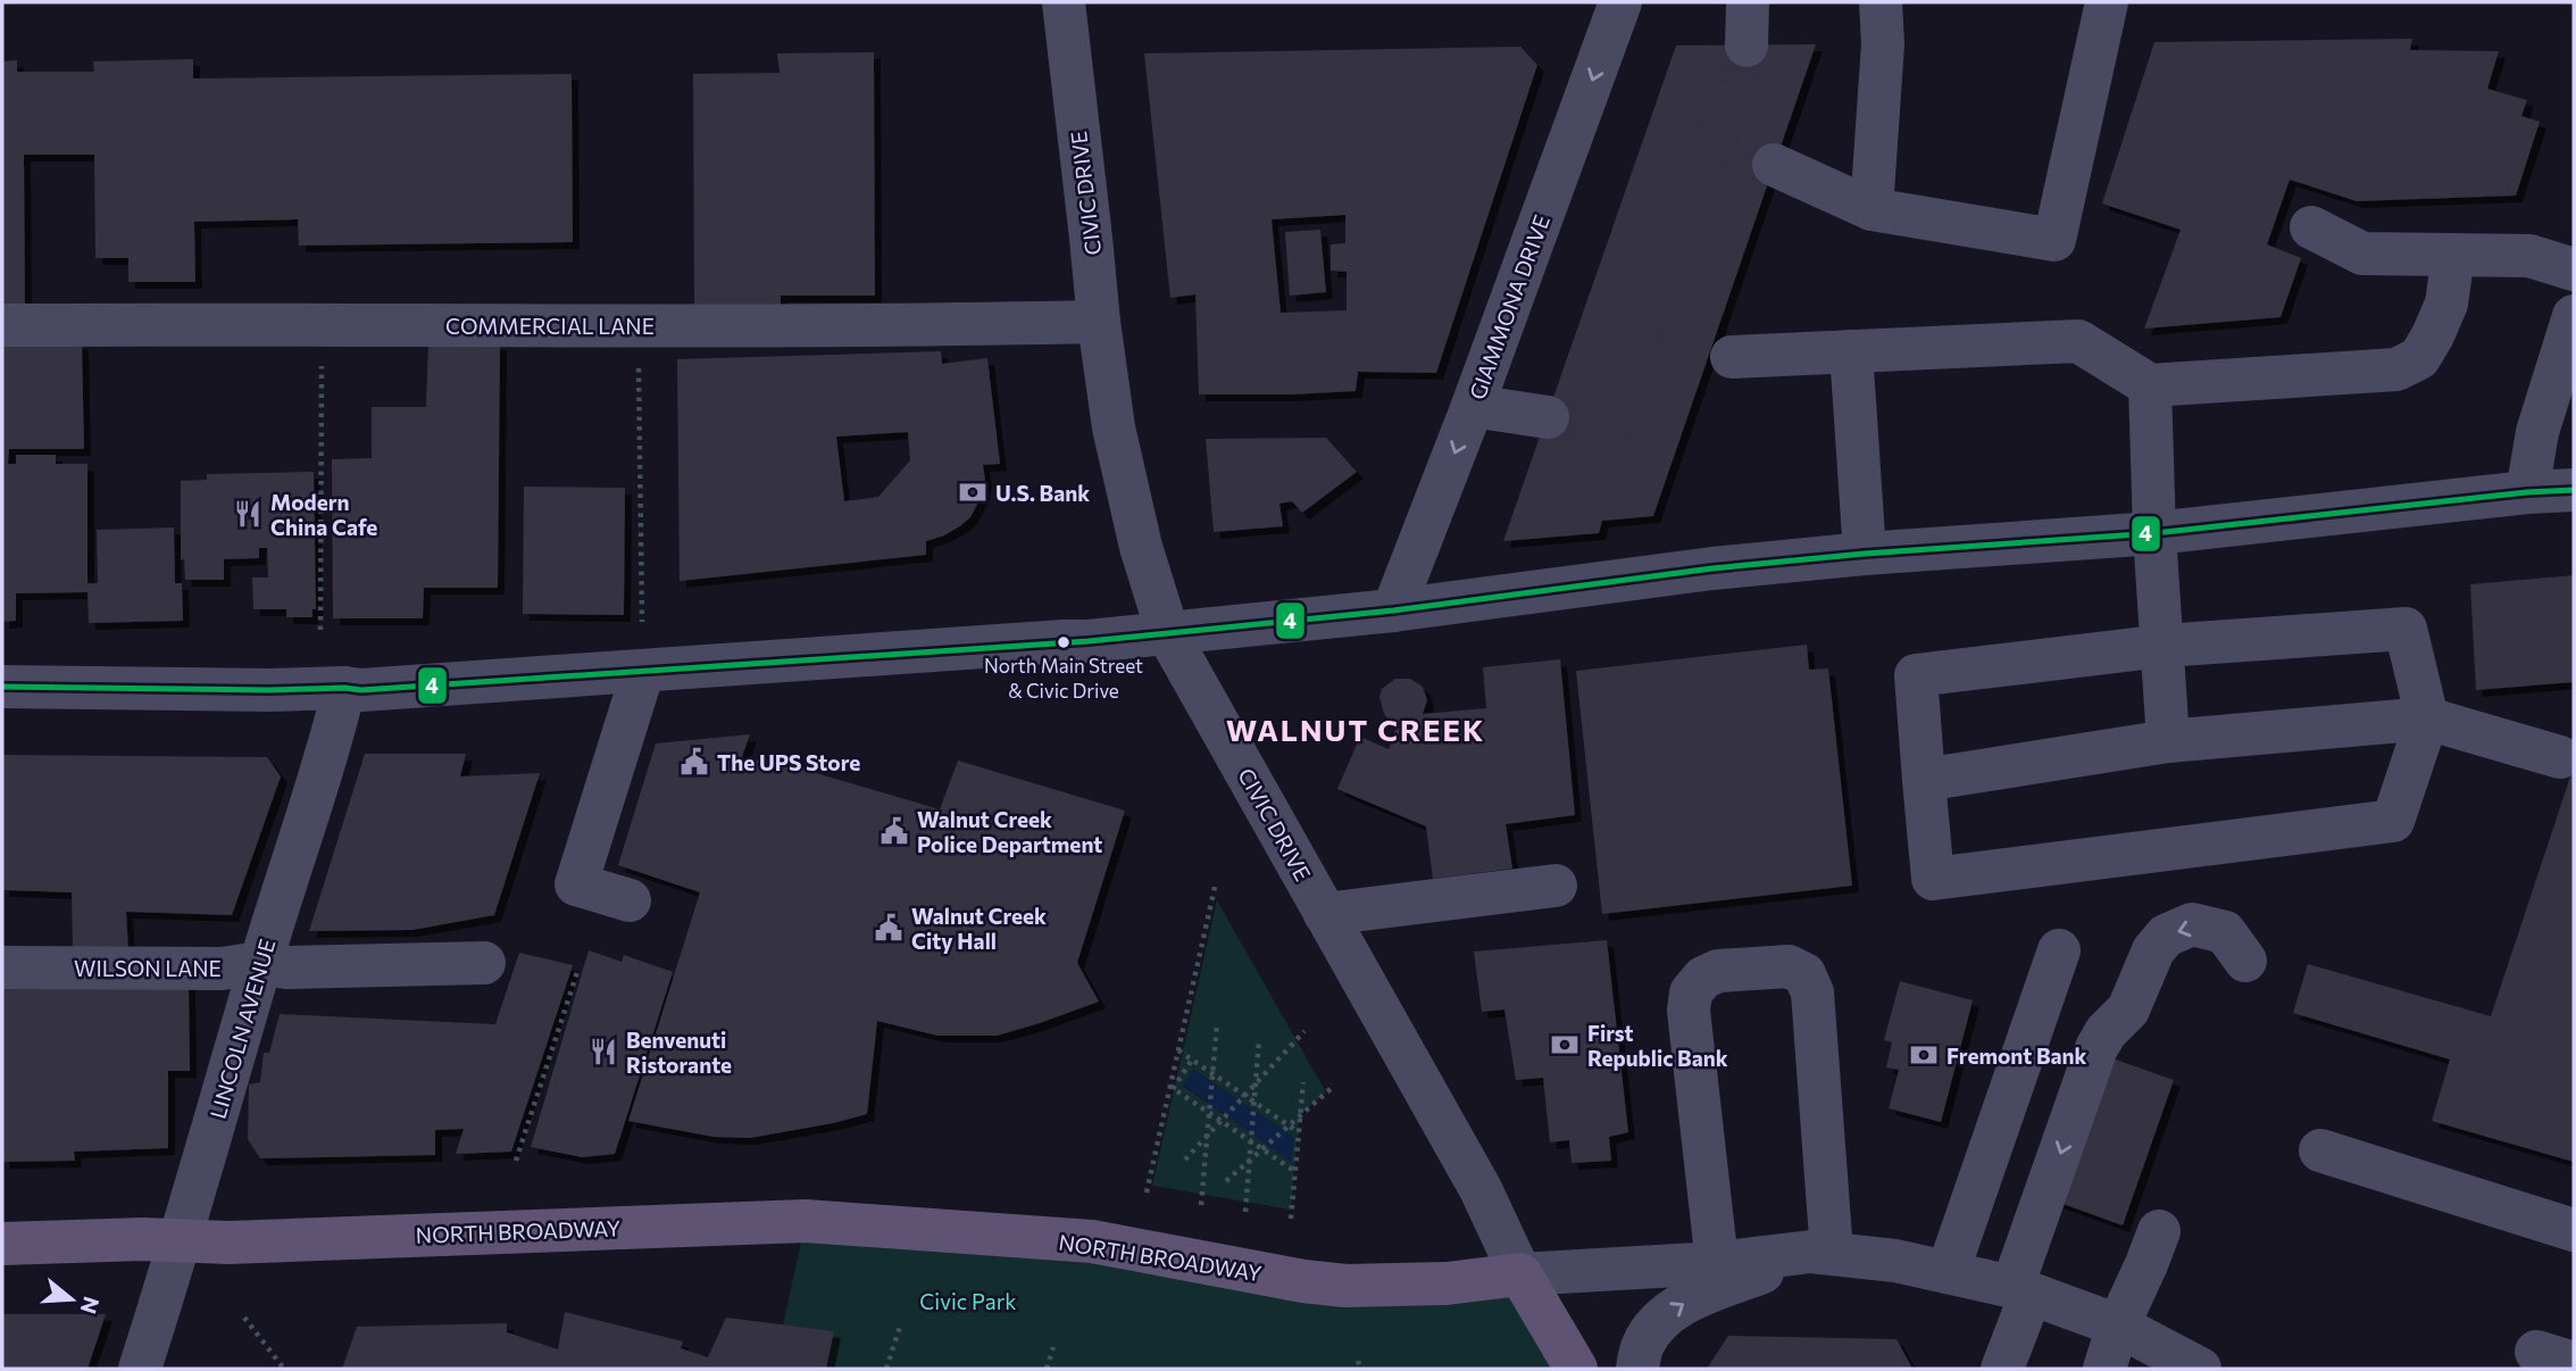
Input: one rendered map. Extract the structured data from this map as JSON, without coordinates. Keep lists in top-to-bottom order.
{
  "streets": {
    "main road": ["CIVIC DRIVE", "NORTH BROADWAY"],
    "street": [
      "GIAMMONA DRIVE",
      "COMMERCIAL LANE",
      "WILSON LANE",
      "LINCOLN AVENUE"
    ]
  },
  "crossings": [
    ["CIVIC DRIVE", "COMMERCIAL LANE"],
    ["CIVIC DRIVE", "NORTH BROADWAY"],
    ["WILSON LANE", "LINCOLN AVENUE"],
    ["LINCOLN AVENUE", "NORTH BROADWAY"]
  ],
  "districts": ["WALNUT CREEK"],
  "parks": ["Civic Park"],
  "places": {
    "bank": ["U.S. Bank", "First Republic Bank", "Fremont Bank"],
    "restaurant": ["Modern China Cafe", "Benvenuti Ristorante"],
    "other": ["North Main Street & Civic Drive"],
    "public building": ["The UPS Store", "Walnut Creek Police Department", "Walnut Creek City Hall"]
  },
  "lines": ["transit line 4"],
  "north": "right"
}
